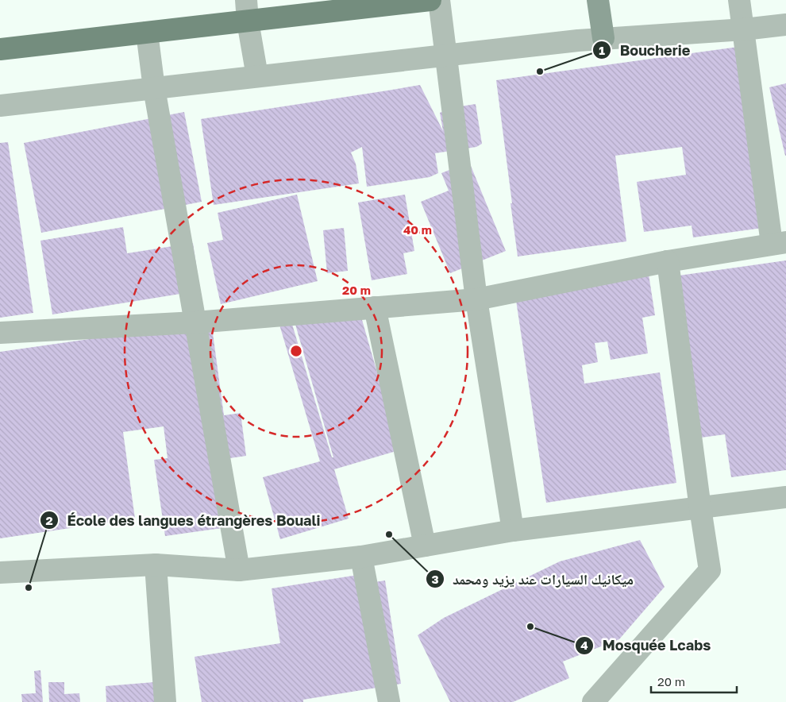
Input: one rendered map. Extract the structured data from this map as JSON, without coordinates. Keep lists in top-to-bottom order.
{
  "places": [
    "Boucherie",
    "ميكانيك السيارات عند يزيد ومحمد",
    "École des langues étrangères Bouali",
    "Mosquée Lcabs"
  ],
  "scale_bar": "20 m",
  "rings": ["40 m", "20 m"]
}
